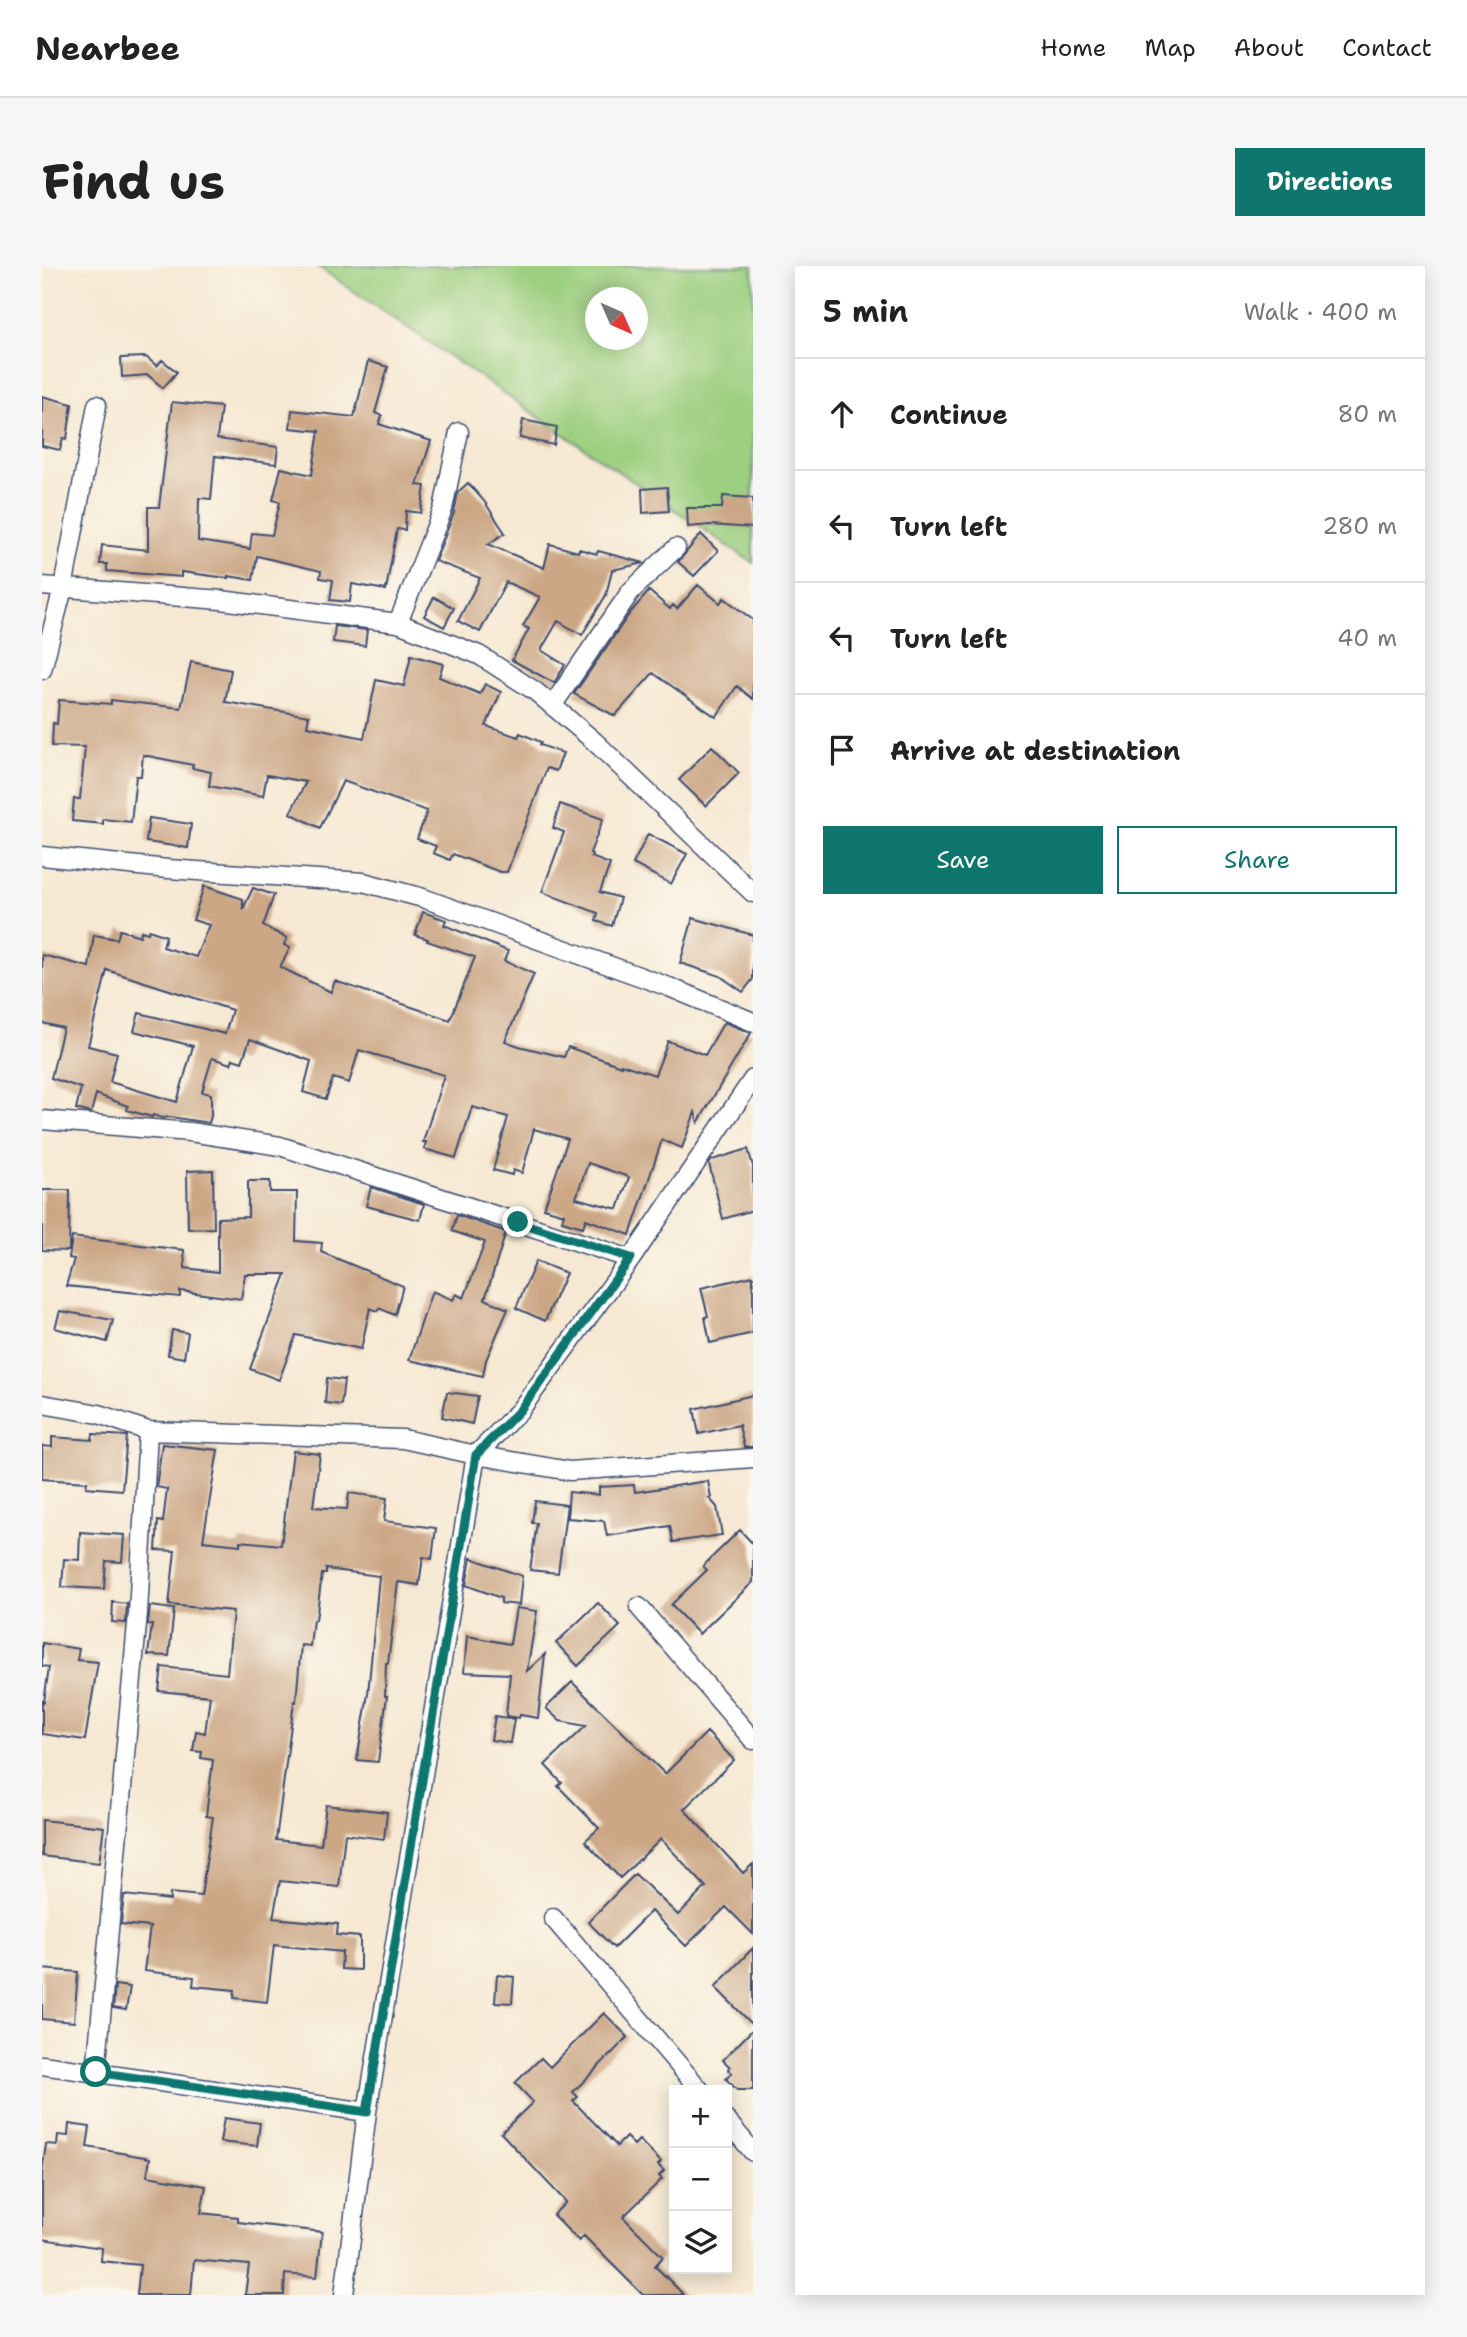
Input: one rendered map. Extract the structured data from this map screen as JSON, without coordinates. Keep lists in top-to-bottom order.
{
  "north": "bottom right",
  "page": {
    "header": "Nearbee",
    "nav": [
      "Home",
      "Map",
      "About",
      "Contact"
    ],
    "buttons": [
      "Directions",
      ["Save", "Share"]
    ],
    "title": "Find us",
    "heading": ["5 min", "Walk · 400 m"],
    "list": [
      ["Continue", "80 m"],
      ["Turn left", "280 m"],
      ["Turn left", "40 m"],
      "Arrive at destination"
    ],
    "map_buttons": ["+", "−"]
  }
}
